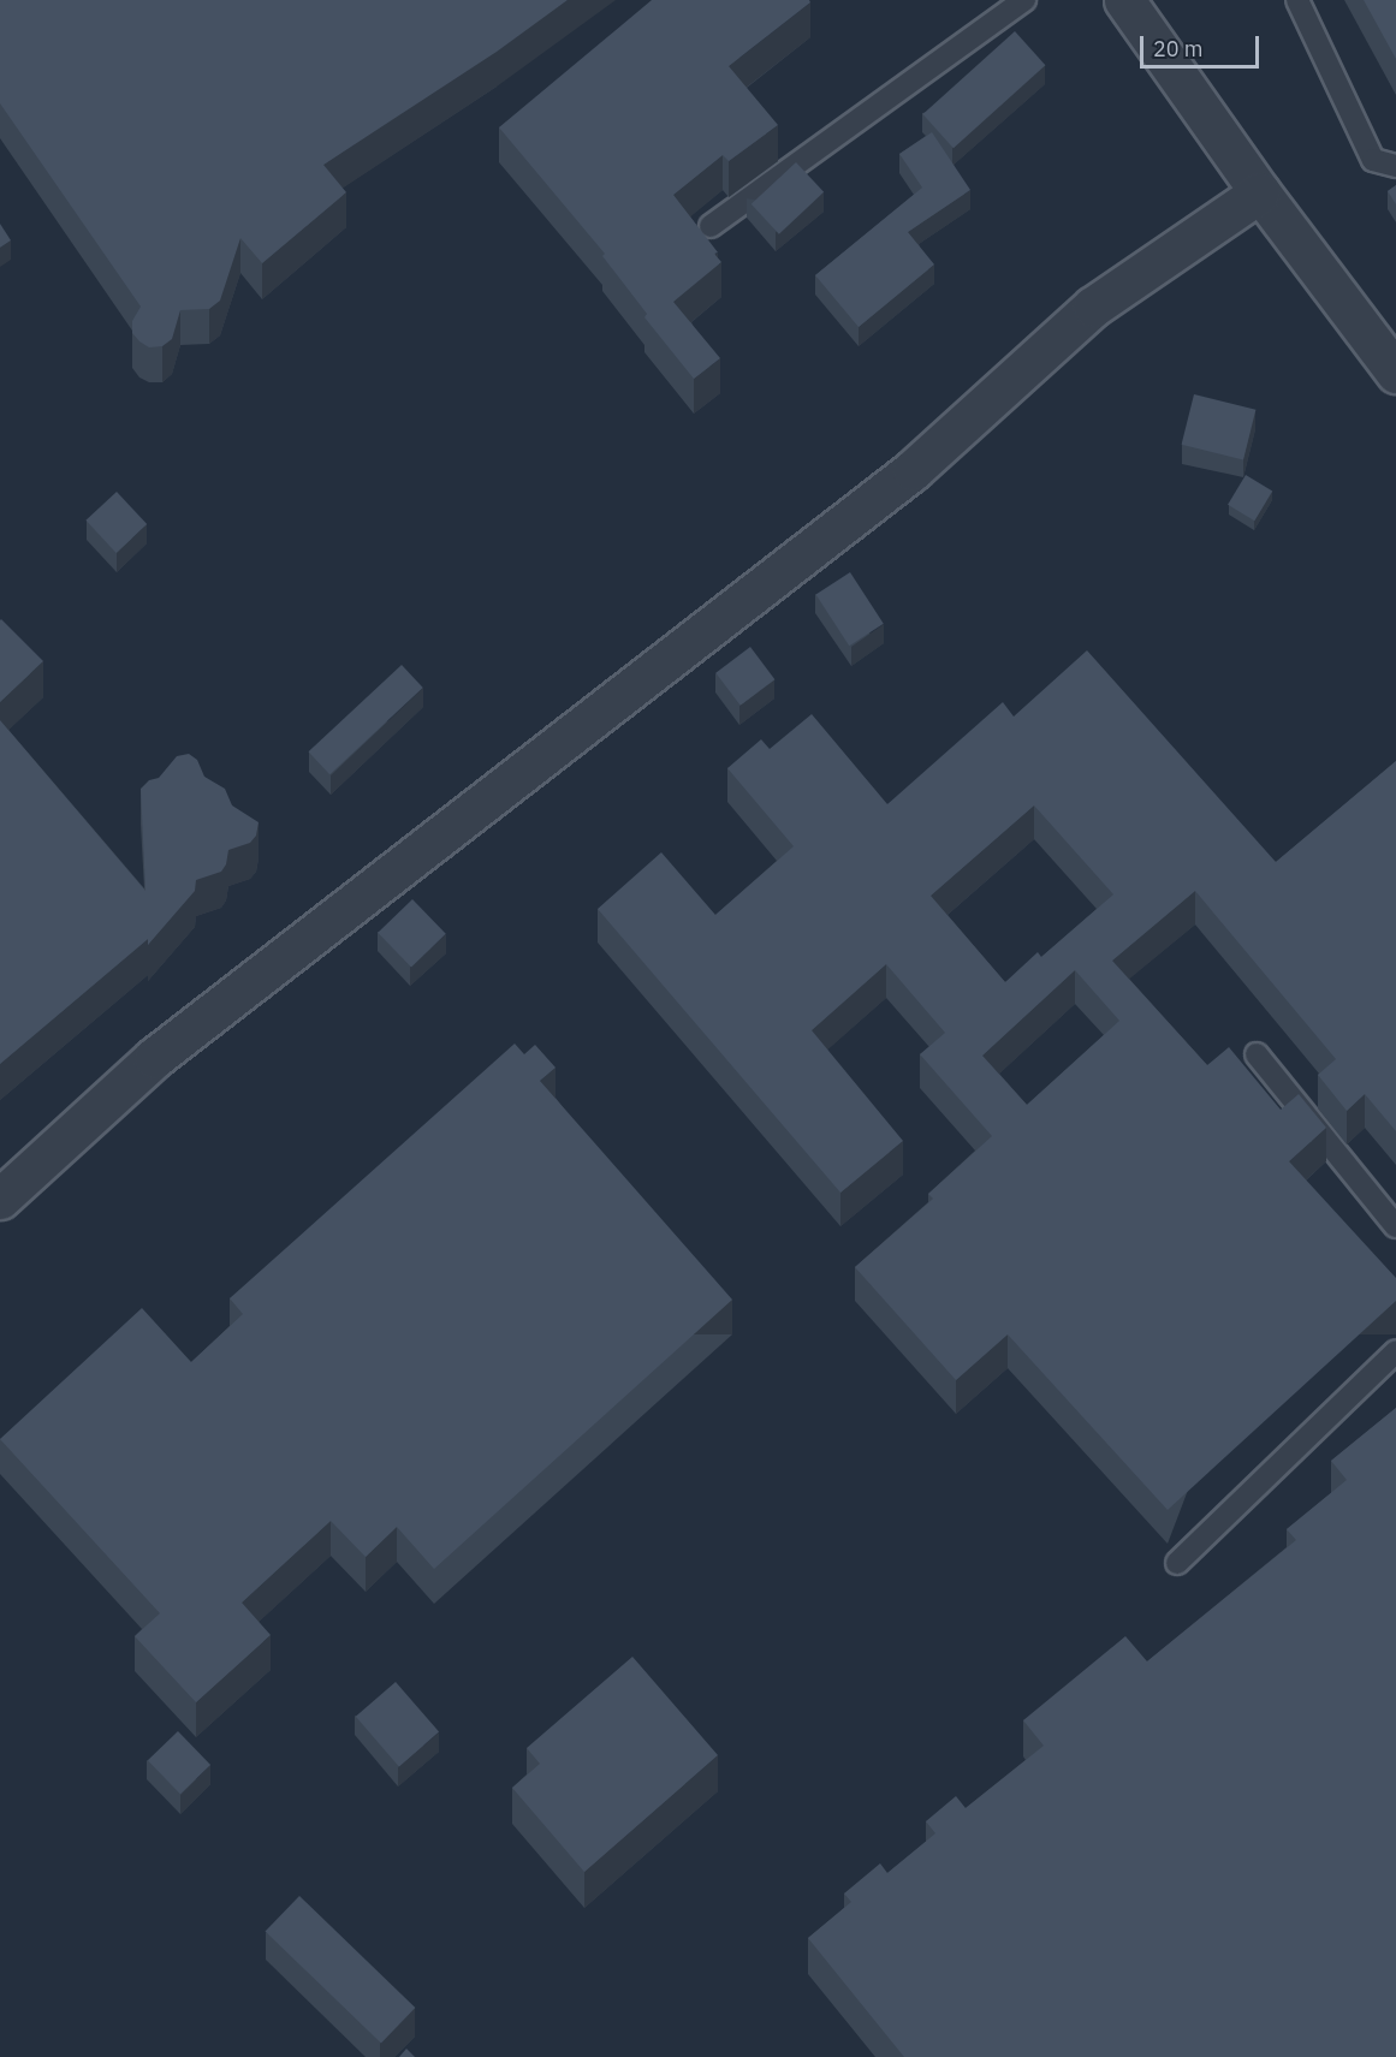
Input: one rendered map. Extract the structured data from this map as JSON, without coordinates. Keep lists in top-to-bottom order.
{
  "scale_bar": "20 m"
}
